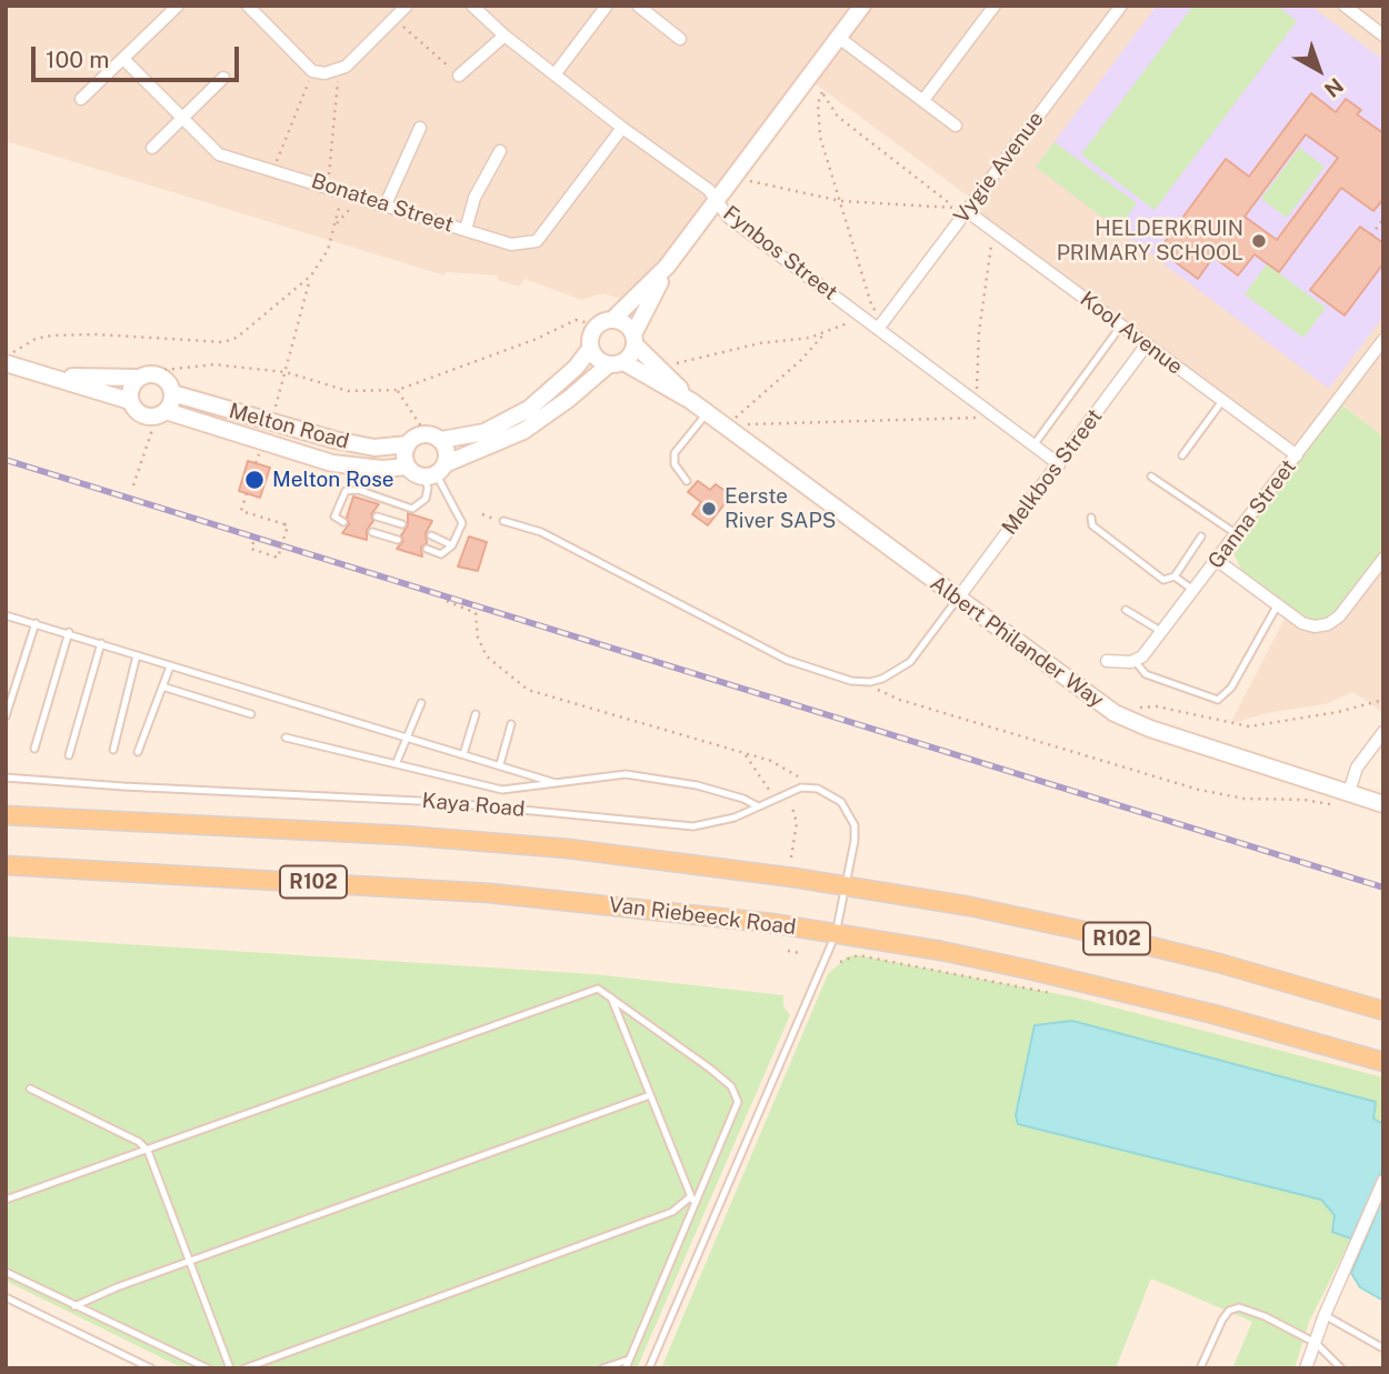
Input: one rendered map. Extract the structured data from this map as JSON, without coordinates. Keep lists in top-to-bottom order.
{
  "streets": {
    "main road": ["R102", "Van Riebeeck Road"],
    "street": [
      "Vygie Avenue",
      "Bonatea Street",
      "Fynbos Street",
      "Kool Avenue",
      "Melton Road",
      "Melkbos Street",
      "Ganna Street",
      "Albert Philander Way"
    ],
    "lane": ["Kaya Road"]
  },
  "crossings": [
    ["Vygie Avenue", "Fynbos Street"],
    ["Vygie Avenue", "Kool Avenue"],
    ["Bonatea Street", "Fynbos Street"],
    ["Fynbos Street", "Melkbos Street"],
    ["Kool Avenue", "Melkbos Street"],
    ["Kool Avenue", "Ganna Street"],
    ["Melkbos Street", "Albert Philander Way"],
    ["Kaya Road", "R102"],
    ["Kaya Road", "Van Riebeeck Road"]
  ],
  "places": ["HELDERKRUIN PRIMARY SCHOOL", "Melton Rose", "Eerste River SAPS"],
  "scale_bar": "100 m",
  "north": "bottom right"
}
